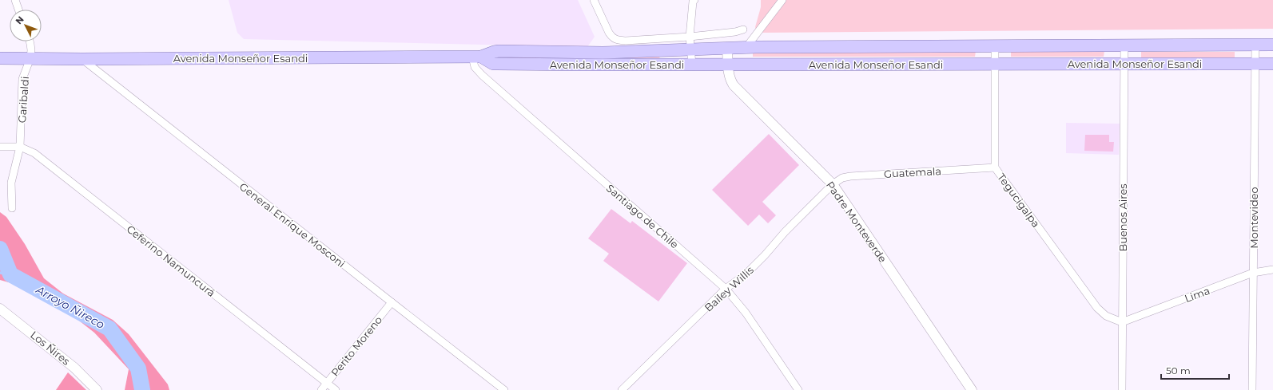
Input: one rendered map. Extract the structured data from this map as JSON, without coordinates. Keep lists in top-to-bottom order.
{
  "streets": {
    "main road": ["Avenida Monseñor Esandi"],
    "street": [
      "Garibaldi",
      "Guatemala",
      "Tegucigalpa",
      "Santiago de Chile",
      "Buenos Aires",
      "Montevideo",
      "Padre Monteverde",
      "General Enrique Mosconi",
      "Ceferino Namuncurá",
      "Bailey Willis",
      "Lima",
      "Perito Moreno",
      "Los Ñires"
    ]
  },
  "crossings": [
    ["Avenida Monseñor Esandi", "Garibaldi"],
    ["Avenida Monseñor Esandi", "Tegucigalpa"],
    ["Avenida Monseñor Esandi", "Santiago de Chile"],
    ["Avenida Monseñor Esandi", "Buenos Aires"],
    ["Avenida Monseñor Esandi", "Montevideo"],
    ["Avenida Monseñor Esandi", "Padre Monteverde"],
    ["Avenida Monseñor Esandi", "General Enrique Mosconi"],
    ["Garibaldi", "Ceferino Namuncurá"],
    ["Guatemala", "Tegucigalpa"],
    ["Guatemala", "Padre Monteverde"],
    ["Guatemala", "Bailey Willis"],
    ["Tegucigalpa", "Buenos Aires"],
    ["Tegucigalpa", "Lima"],
    ["Santiago de Chile", "Bailey Willis"],
    ["Buenos Aires", "Lima"],
    ["Montevideo", "Lima"],
    ["Padre Monteverde", "Bailey Willis"],
    ["General Enrique Mosconi", "Perito Moreno"],
    ["Ceferino Namuncurá", "Perito Moreno"]
  ],
  "water": ["Arroyo Ñireco"],
  "scale_bar": "50 m",
  "north": "top left"
}
